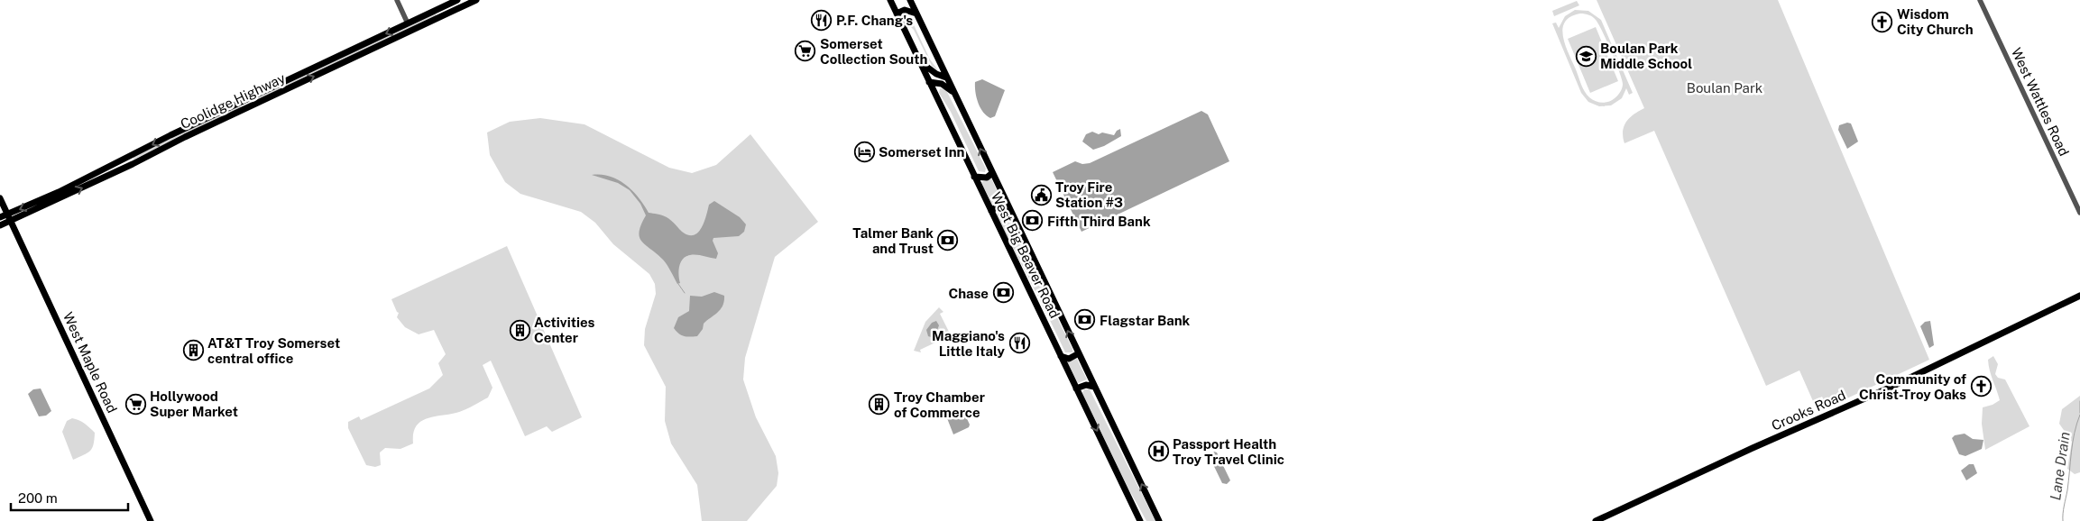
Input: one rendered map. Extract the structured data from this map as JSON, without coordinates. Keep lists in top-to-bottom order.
{
  "streets": {
    "main road": [
      "Coolidge Highway",
      "West Big Beaver Road",
      "West Maple Road",
      "Crooks Road"
    ],
    "street": ["West Wattles Road"]
  },
  "crossings": [
    ["Coolidge Highway", "West Maple Road"]
  ],
  "water": ["Lane Drain"],
  "parks": ["Boulan Park"],
  "places": {
    "restaurant": ["P.F. Chang's", "Maggiano's Little Italy"],
    "church": ["Wisdom City Church", "Community of Christ-Troy Oaks"],
    "supermarket": ["Somerset Collection South", "Hollywood Super Market"],
    "school or university": ["Boulan Park Middle School"],
    "hotel": ["Somerset Inn"],
    "public building": ["Troy Fire Station #3"],
    "bank": [
      "Fifth Third Bank",
      "Talmer Bank and Trust",
      "Chase",
      "Flagstar Bank"
    ],
    "building": ["Activities Center", "AT&T Troy Somerset central office", "Troy Chamber of Commerce"],
    "hospital": ["Passport Health Troy Travel Clinic"]
  },
  "scale_bar": "200 m"
}
